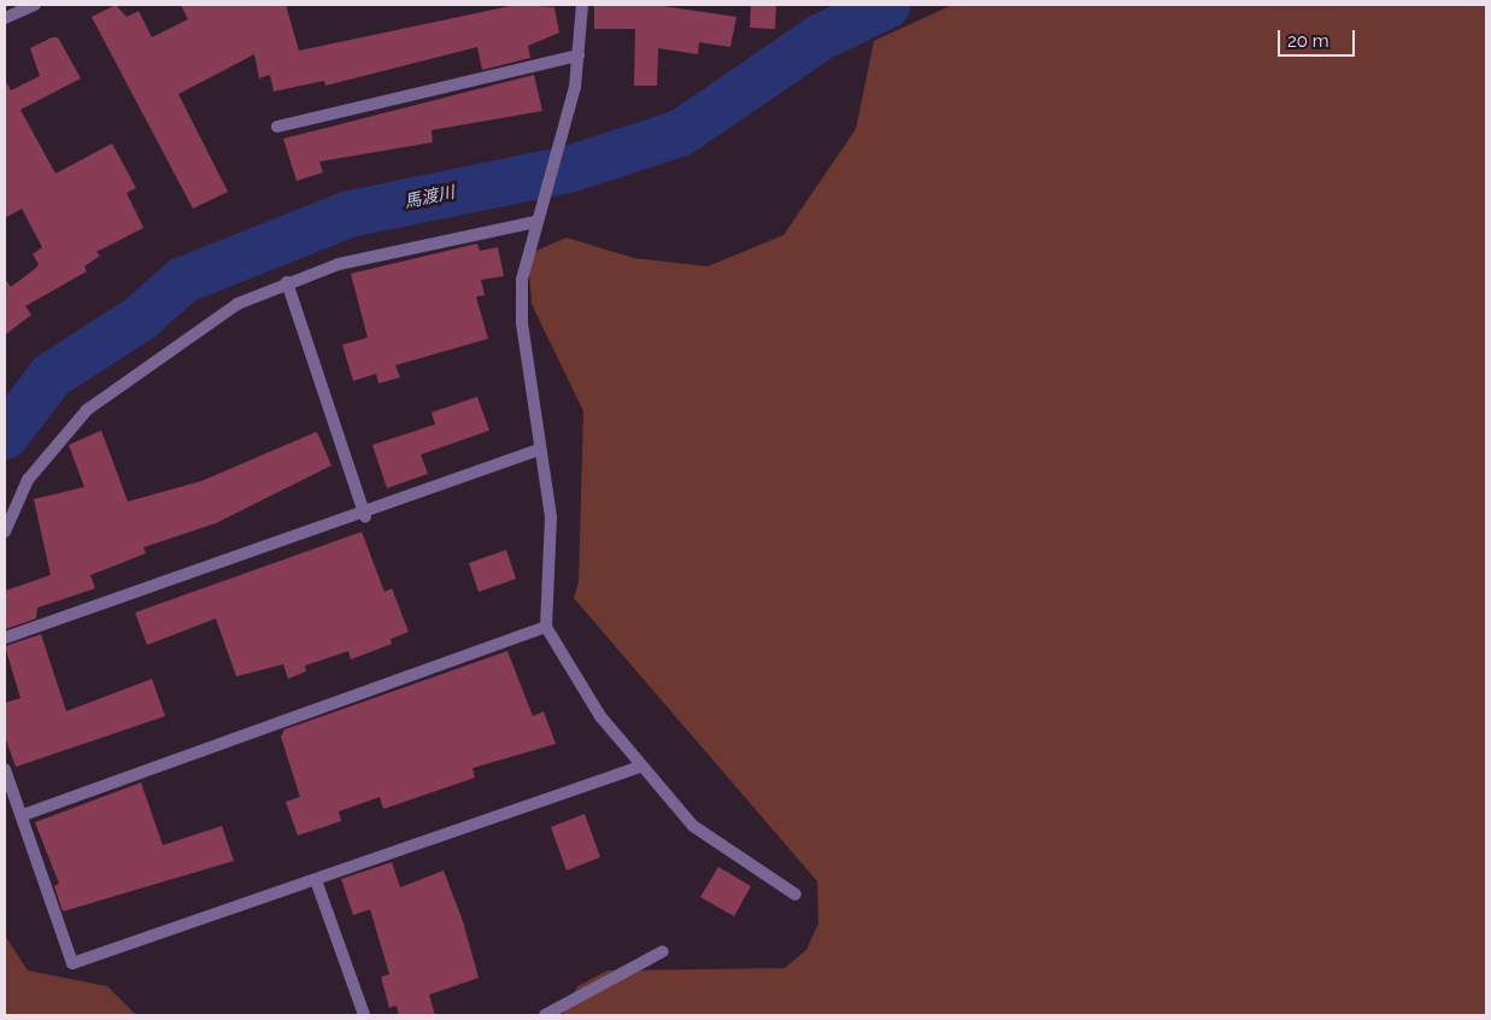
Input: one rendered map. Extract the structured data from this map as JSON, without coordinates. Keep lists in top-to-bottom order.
{
  "water": ["馬渡川"],
  "scale_bar": "20 m"
}
